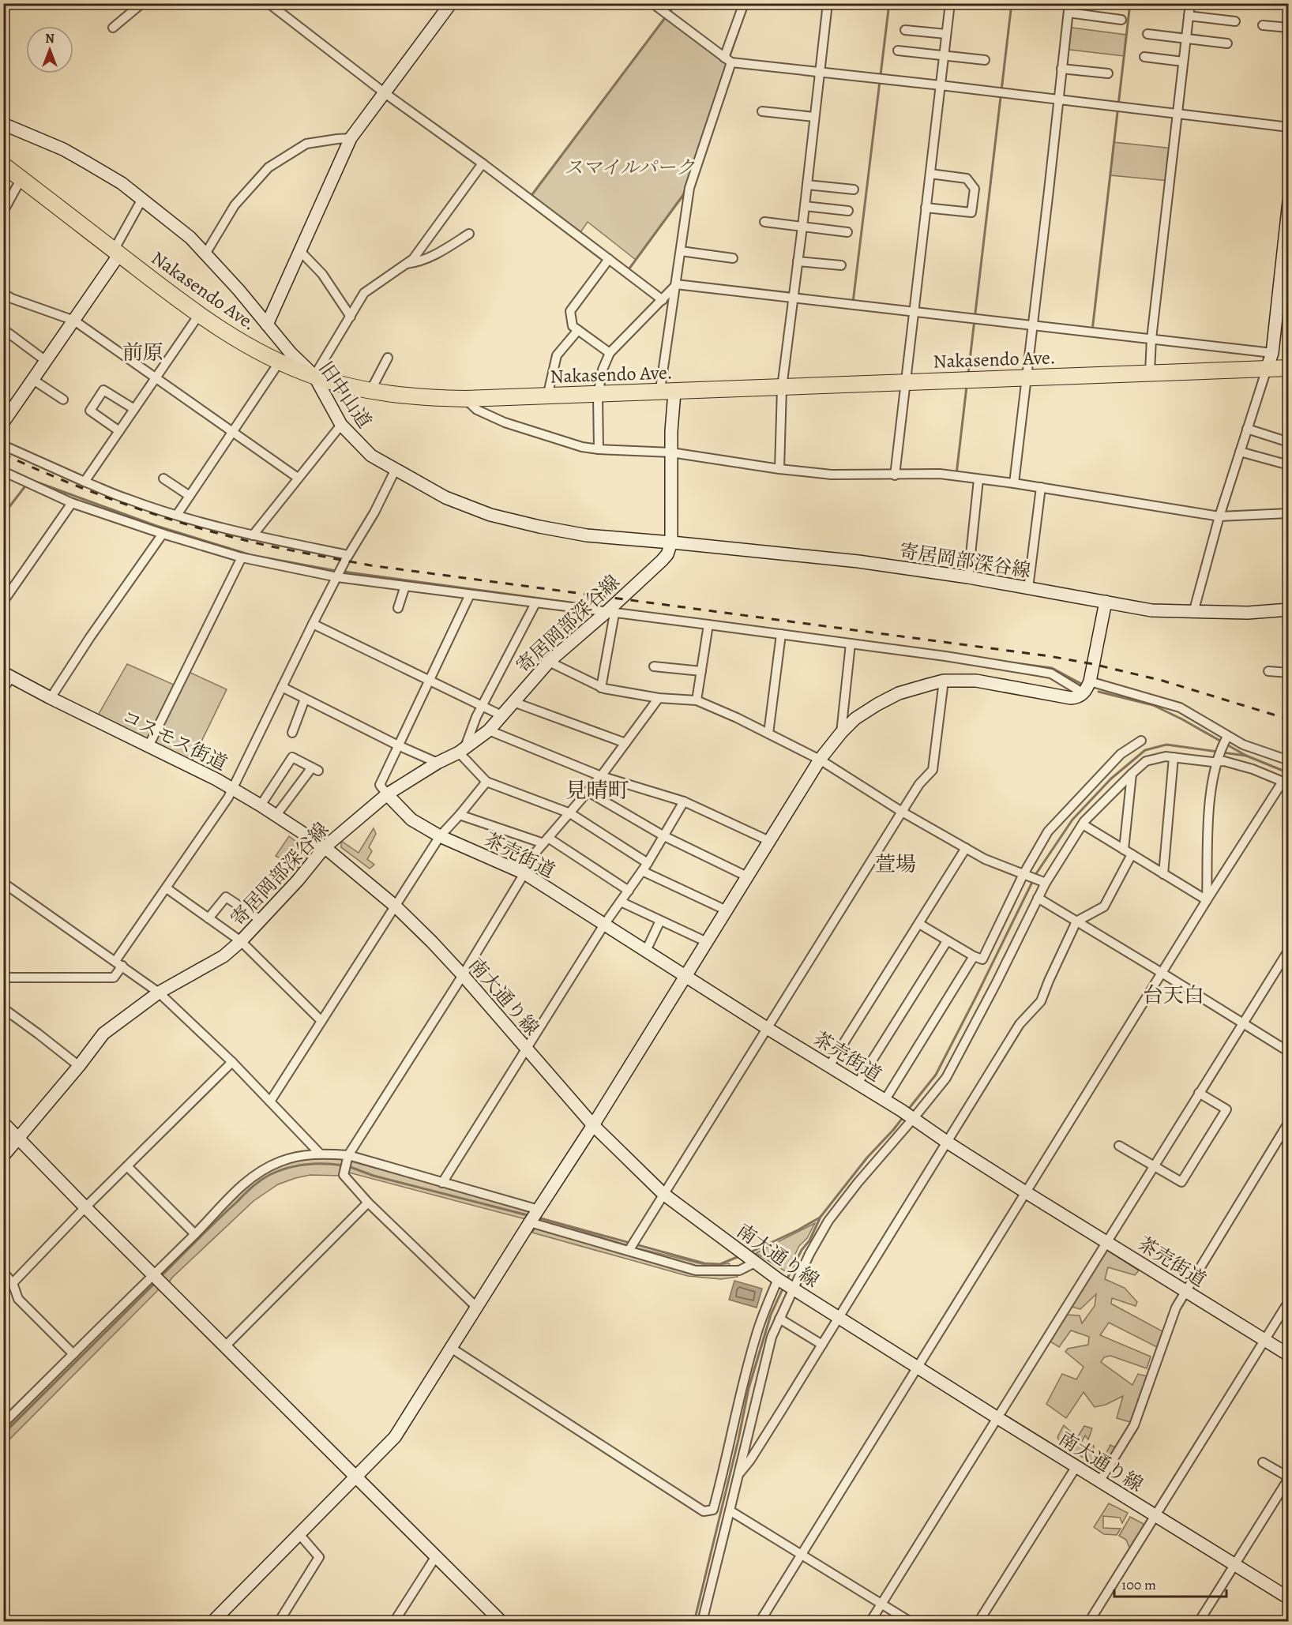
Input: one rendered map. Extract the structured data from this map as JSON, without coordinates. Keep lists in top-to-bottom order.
{
  "streets": {
    "highway": ["Nakasendo Ave."],
    "street": [
      "旧中山道",
      "寄居岡部深谷線",
      "コスモス街道",
      "茶売街道",
      "南大通り線"
    ]
  },
  "crossings": [
    ["Nakasendo Ave.", "旧中山道"],
    ["旧中山道", "寄居岡部深谷線"],
    ["寄居岡部深谷線", "コスモス街道"],
    ["寄居岡部深谷線", "茶売街道"],
    ["寄居岡部深谷線", "南大通り線"],
    ["コスモス街道", "南大通り線"]
  ],
  "districts": [
    "前原",
    "見晴町",
    "萱場",
    "台天白"
  ],
  "parks": ["スマイルパーク"],
  "scale_bar": "100 m",
  "north": "top"
}
